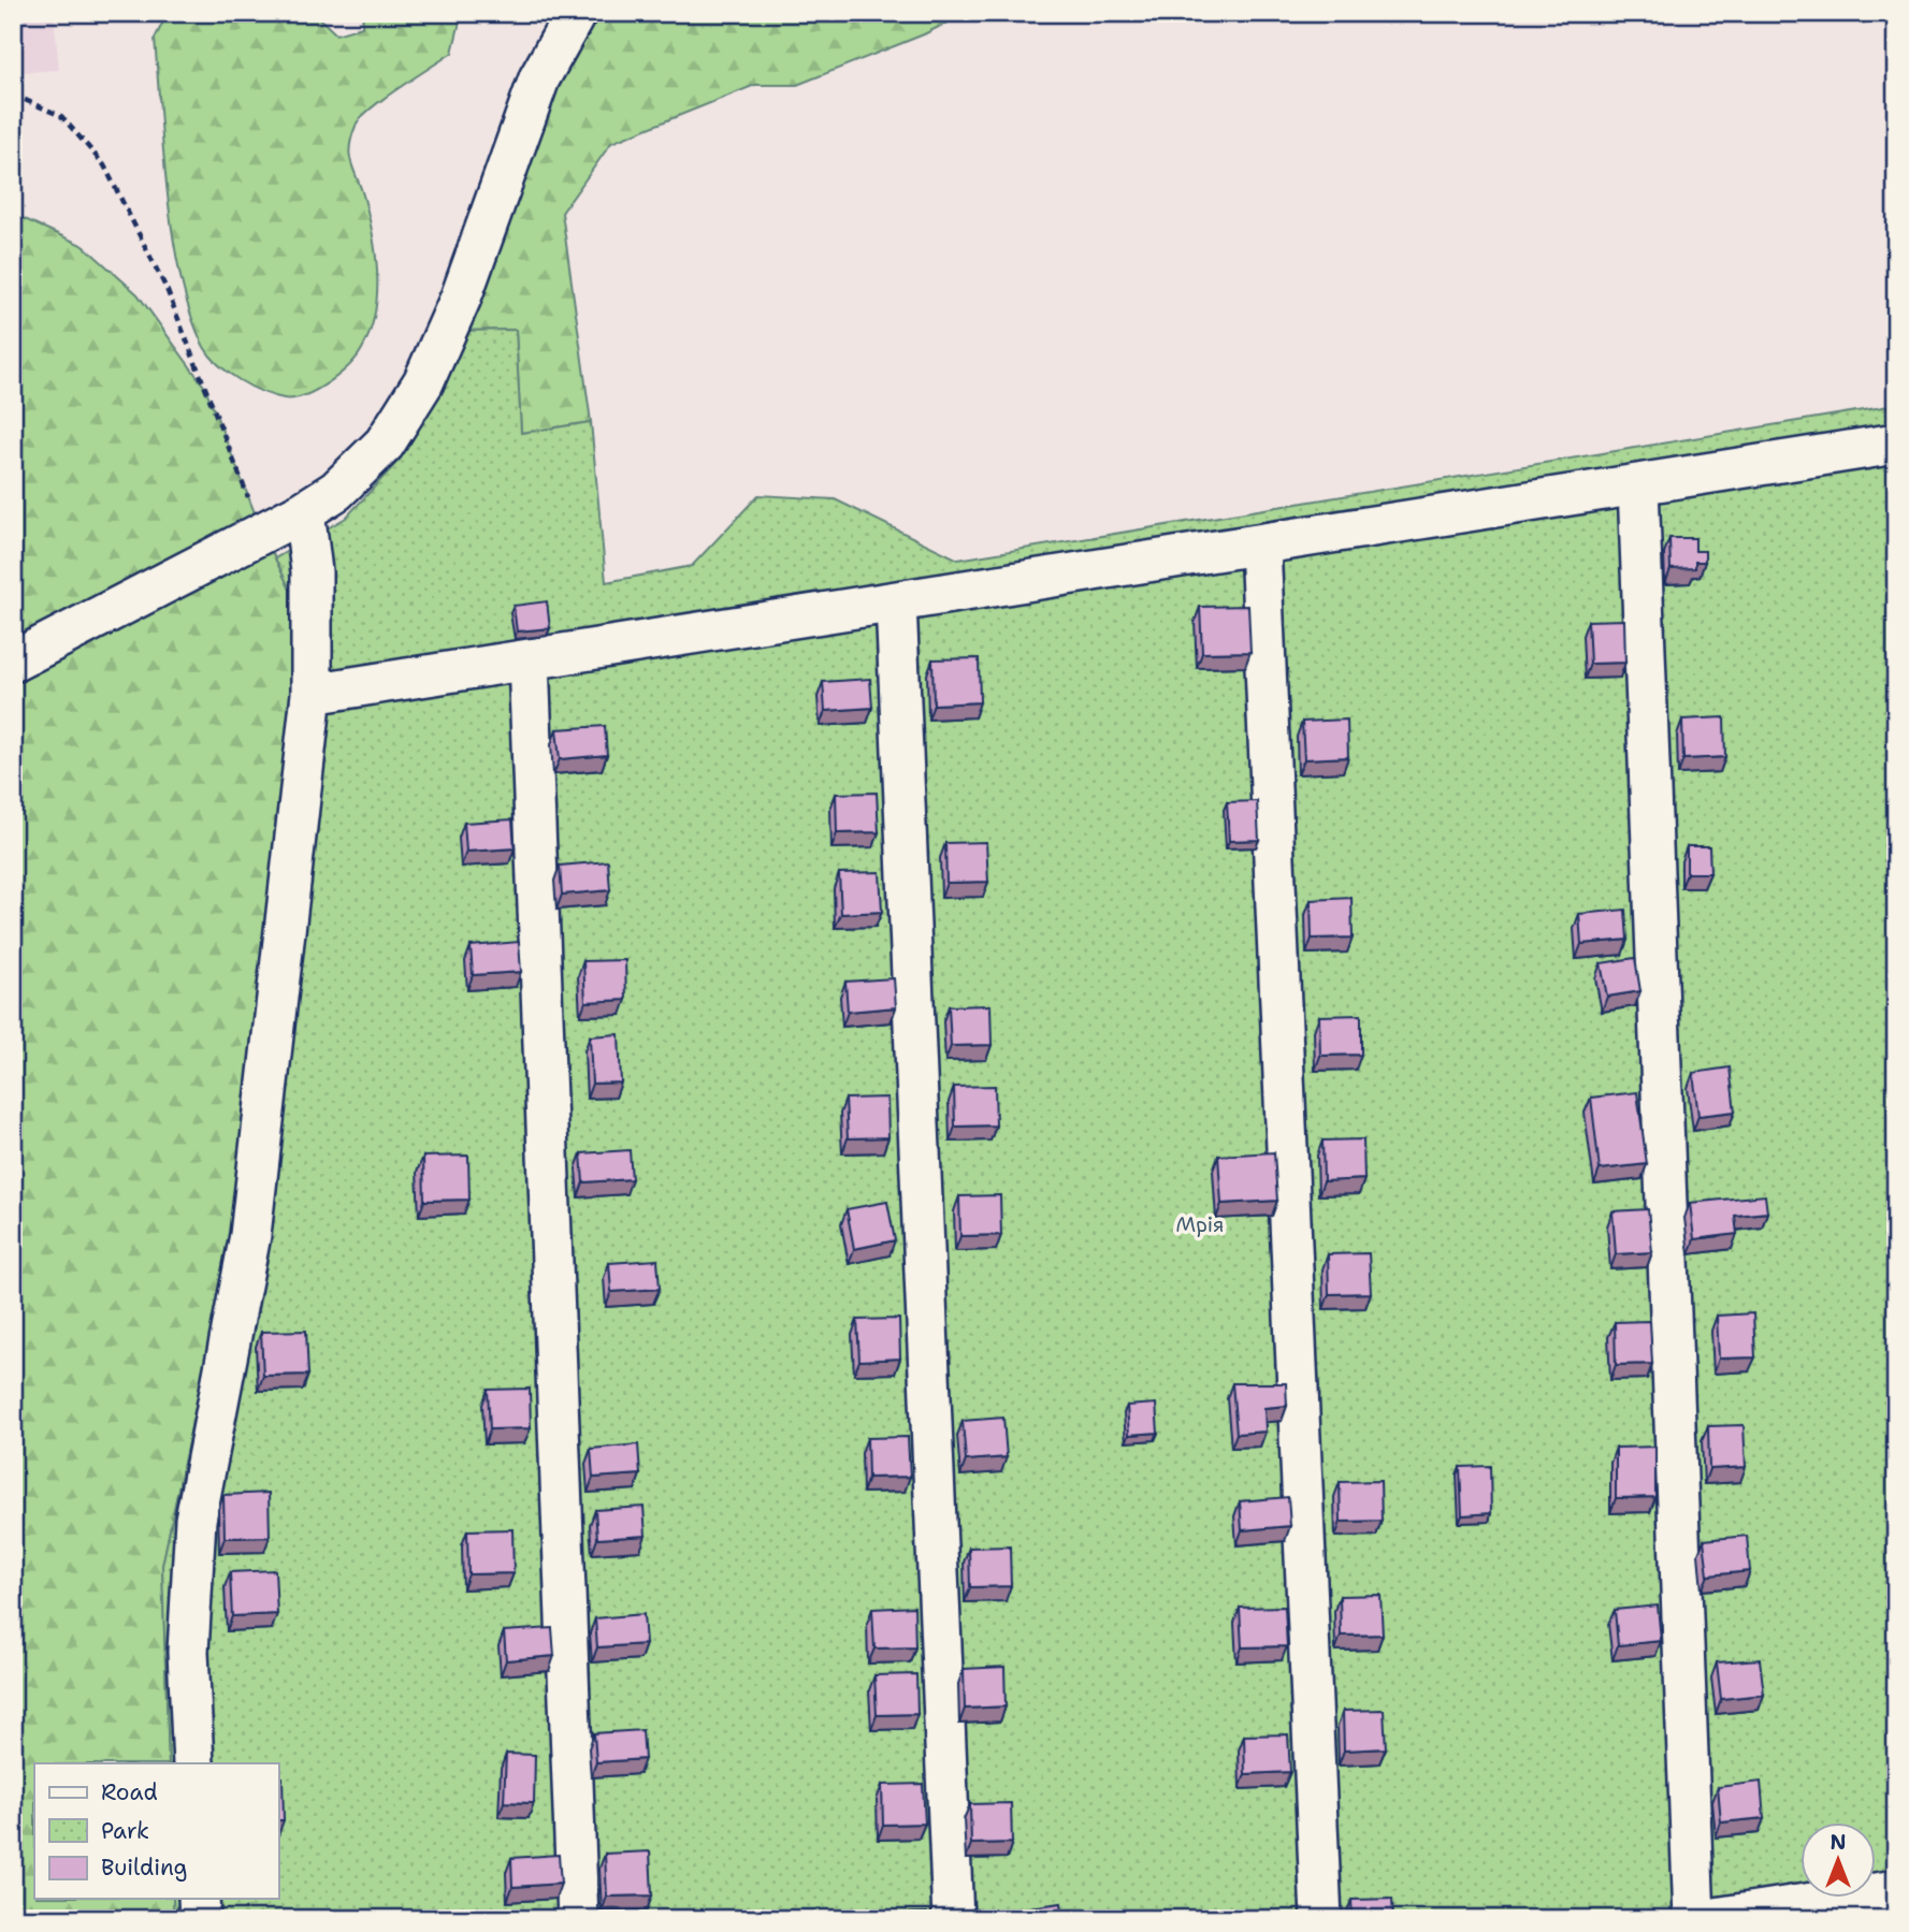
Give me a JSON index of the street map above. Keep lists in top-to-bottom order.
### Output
{
  "parks": ["Мрія"],
  "legend": ["Road", "Park", "Building"],
  "north": "top"
}
